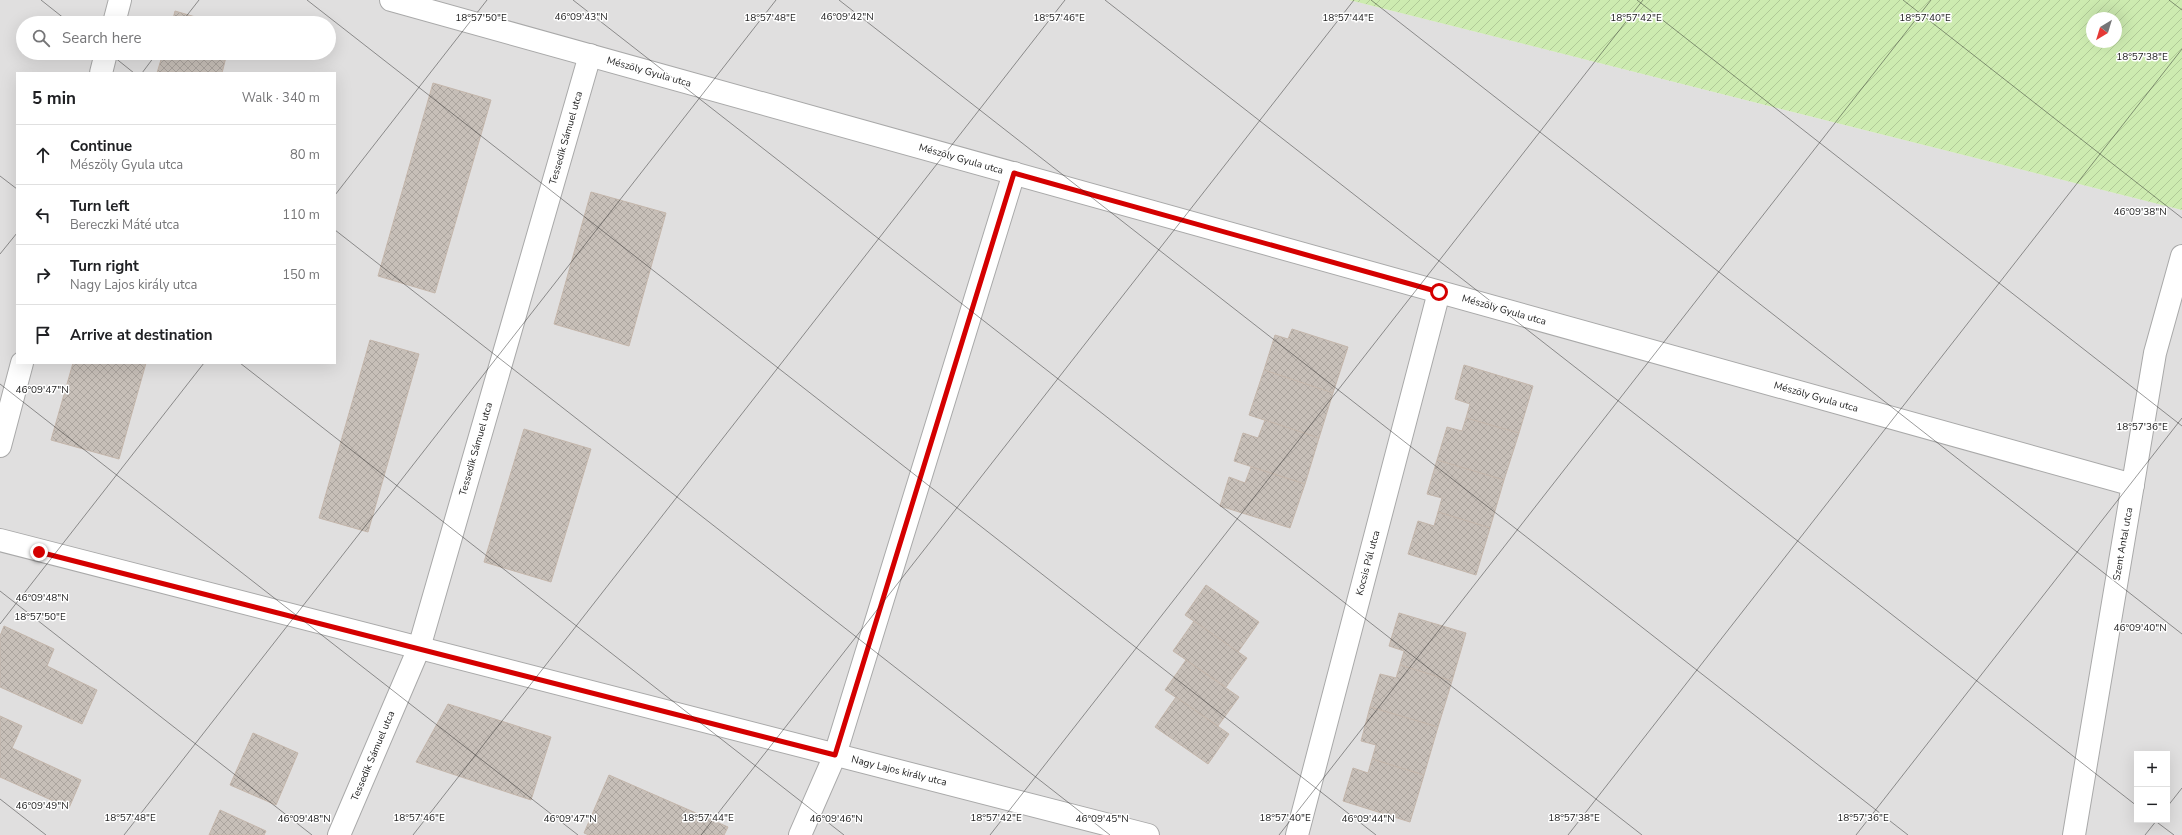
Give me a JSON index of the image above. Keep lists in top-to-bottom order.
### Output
{
  "streets": {
    "street": [
      "Mészöly Gyula utca",
      "Tessedik Sámuel utca",
      "Szent Antal utca",
      "Kocsis Pál utca",
      "Nagy Lajos király utca"
    ]
  },
  "crossings": [
    ["Mészöly Gyula utca", "Tessedik Sámuel utca"],
    ["Mészöly Gyula utca", "Szent Antal utca"],
    ["Mészöly Gyula utca", "Kocsis Pál utca"],
    ["Tessedik Sámuel utca", "Nagy Lajos király utca"]
  ],
  "north": "bottom left",
  "page": {
    "search": "Search here",
    "heading": ["5 min", "Walk · 340 m"],
    "list": [
      ["Continue", "Mészöly Gyula utca", "80 m"],
      ["Turn left", "Bereczki Máté utca", "110 m"],
      ["Turn right", "Nagy Lajos király utca", "150 m"],
      "Arrive at destination"
    ],
    "map_buttons": ["+", "−"]
  },
  "coordinates": [
    "46°09'43\"N",
    "46°09'42\"N",
    "18°57'48\"E",
    "18°57'46\"E",
    "18°57'42\"E",
    "18°57'50\"E",
    "18°57'44\"E",
    "18°57'40\"E",
    "18°57'38\"E",
    "46°09'38\"N",
    "46°09'47\"N",
    "18°57'36\"E",
    "46°09'48\"N",
    "46°09'40\"N",
    "46°09'49\"N",
    "46°09'46\"N",
    "46°09'45\"N",
    "46°09'44\"N"
  ]
}
